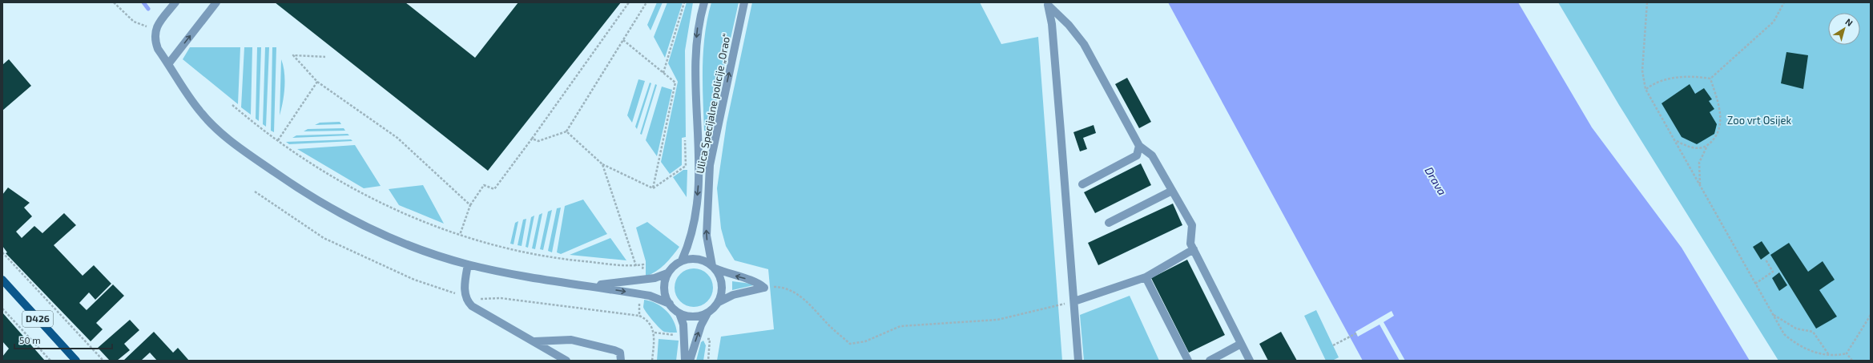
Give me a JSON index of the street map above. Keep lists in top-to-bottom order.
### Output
{
  "streets": {
    "main road": ["D426"],
    "street": ["Ulica Specijalne policije „Orao“"]
  },
  "water": ["Drava"],
  "parks": ["Zoo vrt Osijek"],
  "scale_bar": "50 m",
  "north": "top right"
}
